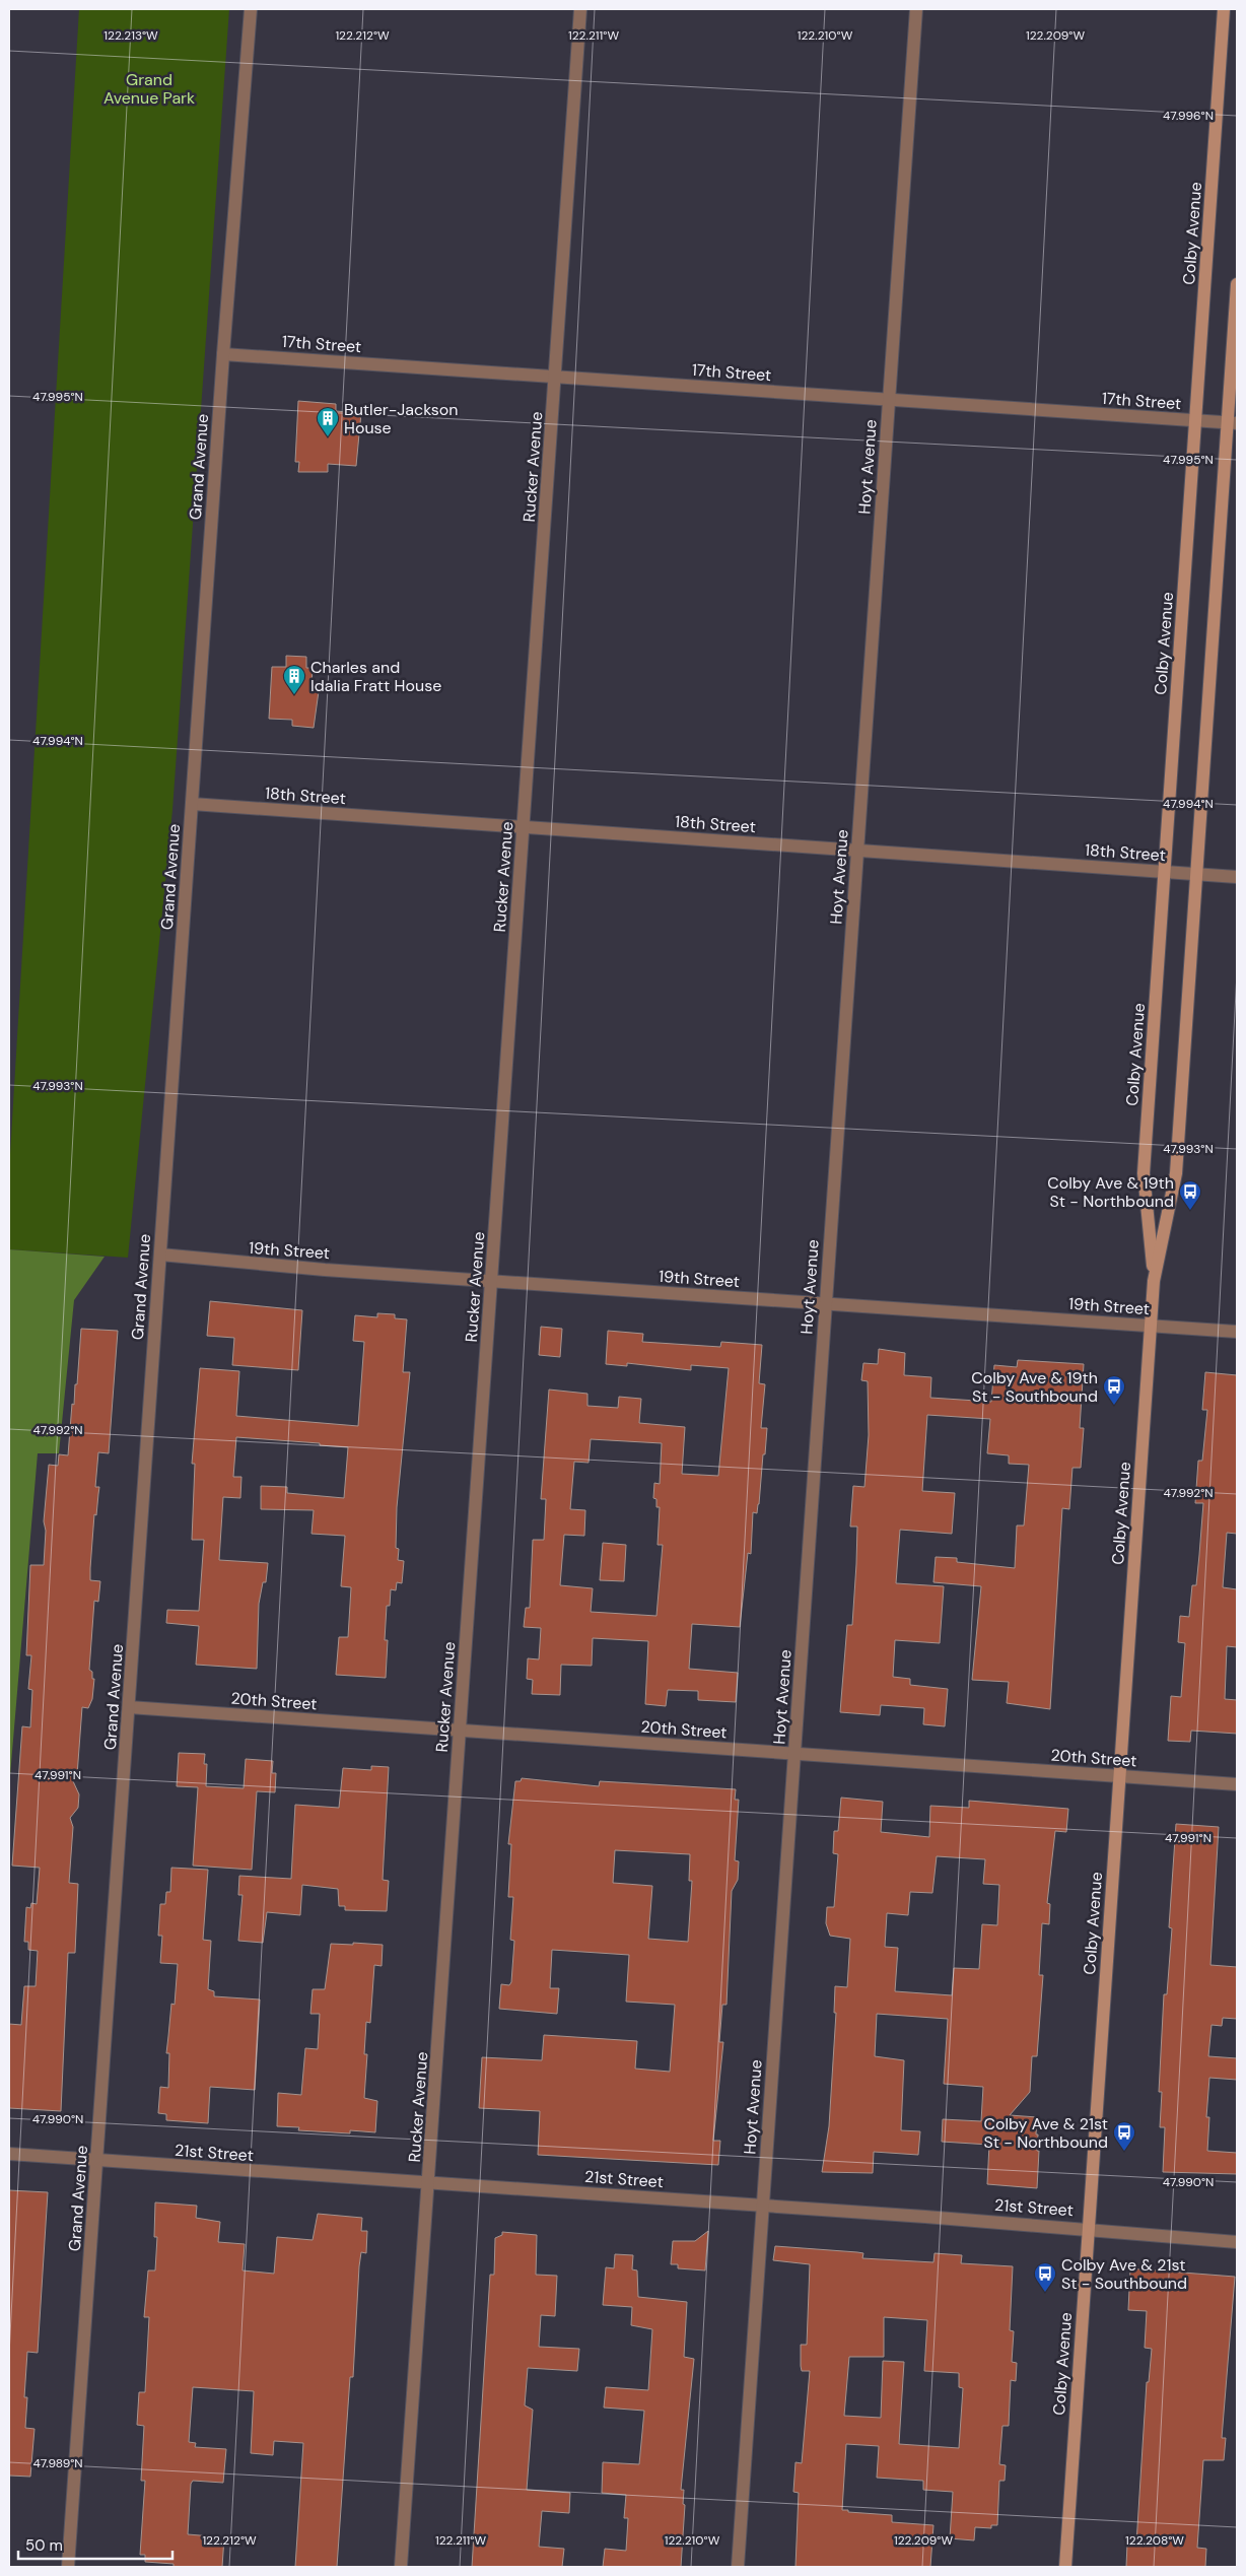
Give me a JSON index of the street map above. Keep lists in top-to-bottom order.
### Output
{
  "streets": {
    "main road": ["Colby Avenue"],
    "street": [
      "17th Street",
      "Grand Avenue",
      "Rucker Avenue",
      "Hoyt Avenue",
      "18th Street",
      "19th Street",
      "20th Street",
      "21st Street"
    ]
  },
  "crossings": [
    ["Colby Avenue", "17th Street"],
    ["Colby Avenue", "18th Street"],
    ["Colby Avenue", "19th Street"],
    ["Colby Avenue", "20th Street"],
    ["Colby Avenue", "21st Street"],
    ["17th Street", "Grand Avenue"],
    ["17th Street", "Rucker Avenue"],
    ["17th Street", "Hoyt Avenue"],
    ["Grand Avenue", "18th Street"],
    ["Grand Avenue", "19th Street"],
    ["Grand Avenue", "20th Street"],
    ["Grand Avenue", "21st Street"],
    ["Rucker Avenue", "18th Street"],
    ["Rucker Avenue", "19th Street"],
    ["Rucker Avenue", "20th Street"],
    ["Rucker Avenue", "21st Street"],
    ["Hoyt Avenue", "18th Street"],
    ["Hoyt Avenue", "19th Street"],
    ["Hoyt Avenue", "20th Street"],
    ["Hoyt Avenue", "21st Street"]
  ],
  "parks": ["Grand Avenue Park"],
  "places": {
    "building": ["Butler-Jackson House", "Charles and Idalia Fratt House"],
    "bus stop": [
      "Colby Ave & 19th St - Northbound",
      "Colby Ave & 19th St - Southbound",
      "Colby Ave & 21st St - Northbound",
      "Colby Ave & 21st St - Southbound"
    ]
  },
  "scale_bar": "50 m",
  "coordinates": [
    "122.213°W",
    "122.212°W",
    "122.211°W",
    "122.210°W",
    "122.209°W",
    "47.996°N",
    "47.995°N",
    "47.994°N",
    "47.993°N",
    "47.992°N",
    "47.991°N",
    "47.990°N",
    "47.989°N",
    "122.208°W"
  ]
}
